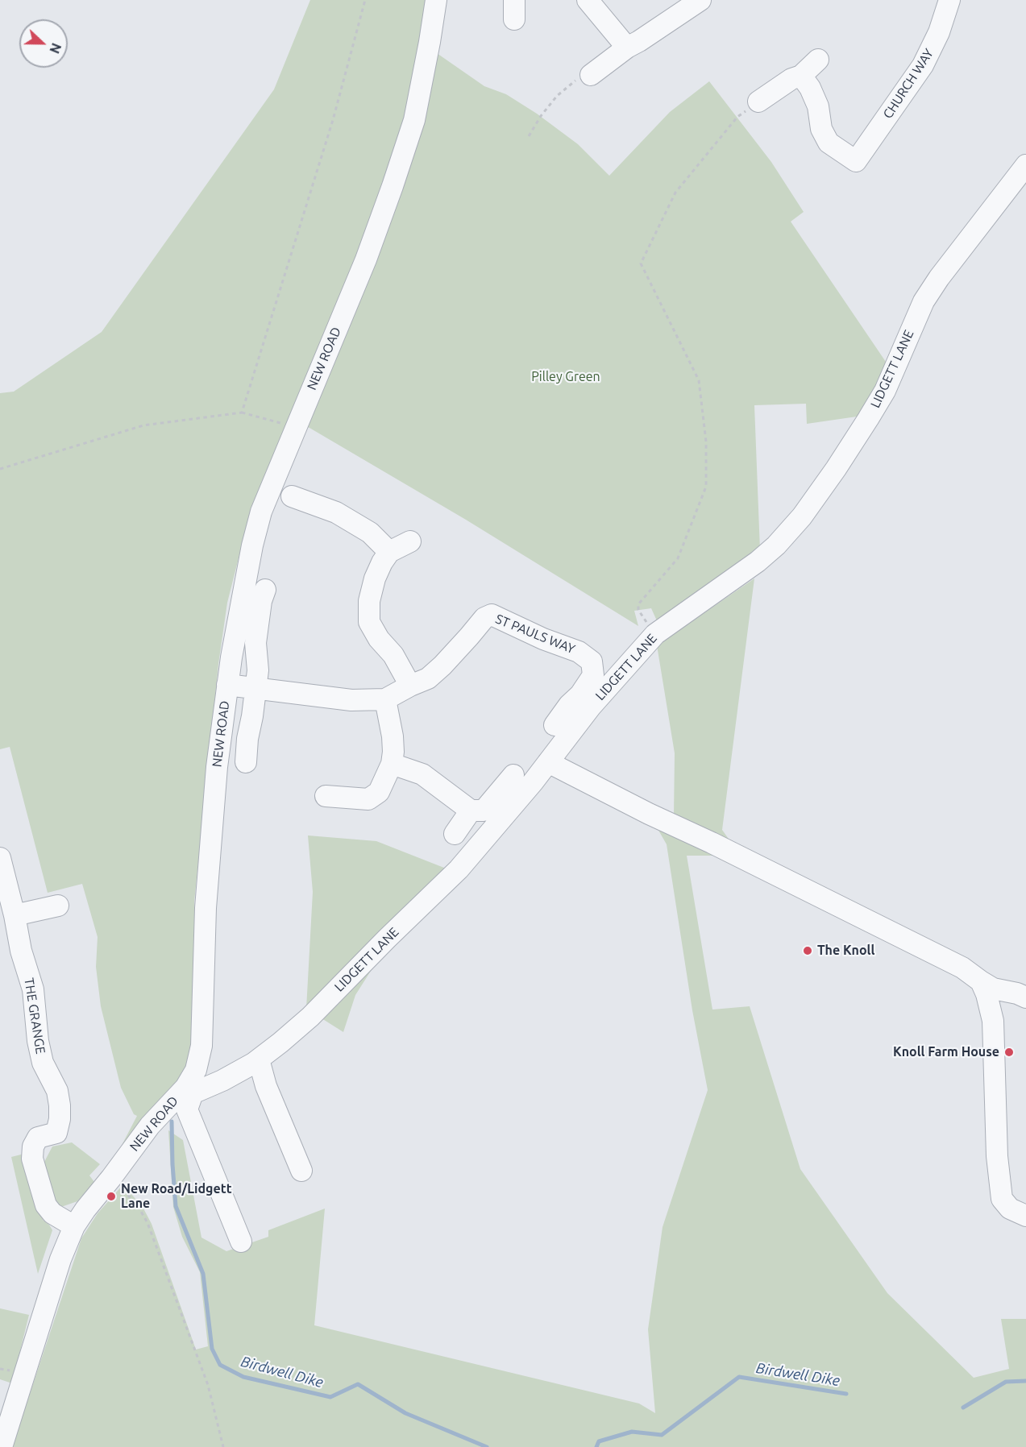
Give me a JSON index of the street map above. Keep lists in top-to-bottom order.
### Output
{
  "streets": {
    "street": [
      "CHURCH WAY",
      "NEW ROAD",
      "LIDGETT LANE",
      "ST PAULS WAY",
      "THE GRANGE"
    ]
  },
  "crossings": [
    ["NEW ROAD", "LIDGETT LANE"],
    ["NEW ROAD", "ST PAULS WAY"],
    ["NEW ROAD", "THE GRANGE"]
  ],
  "water": ["Birdwell Dike"],
  "parks": ["Pilley Green"],
  "places": ["The Knoll", "Knoll Farm House", "New Road/Lidgett Lane"],
  "north": "right"
}
